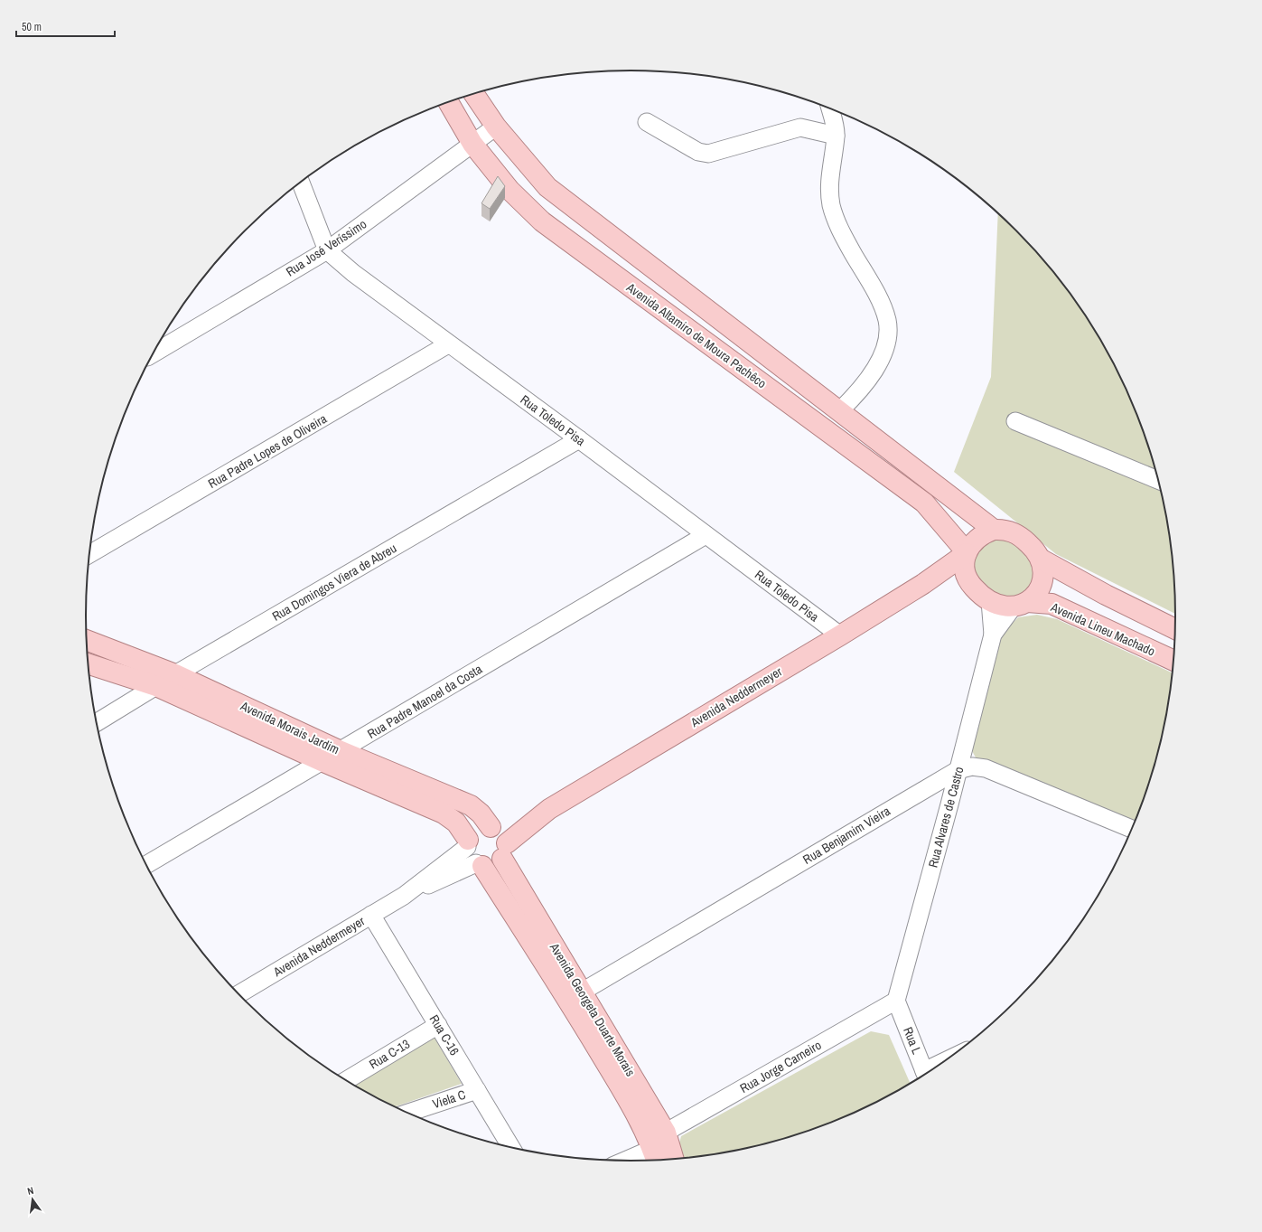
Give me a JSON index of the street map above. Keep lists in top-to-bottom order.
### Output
{
  "streets": {
    "main road": [
      "Avenida Altamiro de Moura Pachêco",
      "Avenida Lineu Machado",
      "Avenida Neddermeyer",
      "Avenida Morais Jardim",
      "Avenida Georgeta Duarte Morais"
    ],
    "street": [
      "Rua José Veríssimo",
      "Rua Toledo Pisa",
      "Rua Padre Lopes de Oliveira",
      "Rua Domingos Viera de Abreu",
      "Rua Padre Manoel da Costa",
      "Rua Alvares de Castro",
      "Rua Benjamim Vieira",
      "Rua C-16",
      "Rua L",
      "Rua C-13",
      "Rua Jorge Carneiro",
      "Viela C"
    ]
  },
  "crossings": [
    ["Rua José Veríssimo", "Avenida Altamiro de Moura Pachêco"],
    ["Rua José Veríssimo", "Rua Toledo Pisa"],
    ["Avenida Altamiro de Moura Pachêco", "Avenida Lineu Machado"],
    ["Avenida Altamiro de Moura Pachêco", "Avenida Neddermeyer"],
    ["Avenida Altamiro de Moura Pachêco", "Rua Alvares de Castro"],
    ["Rua Toledo Pisa", "Rua Padre Lopes de Oliveira"],
    ["Rua Toledo Pisa", "Rua Domingos Viera de Abreu"],
    ["Rua Toledo Pisa", "Avenida Neddermeyer"],
    ["Rua Toledo Pisa", "Rua Padre Manoel da Costa"],
    ["Rua Domingos Viera de Abreu", "Avenida Morais Jardim"],
    ["Avenida Lineu Machado", "Avenida Neddermeyer"],
    ["Avenida Lineu Machado", "Rua Alvares de Castro"],
    ["Avenida Neddermeyer", "Avenida Morais Jardim"],
    ["Avenida Neddermeyer", "Rua Alvares de Castro"],
    ["Avenida Neddermeyer", "Avenida Georgeta Duarte Morais"],
    ["Avenida Neddermeyer", "Rua C-16"],
    ["Rua Padre Manoel da Costa", "Avenida Morais Jardim"],
    ["Avenida Morais Jardim", "Avenida Georgeta Duarte Morais"],
    ["Rua Alvares de Castro", "Rua Benjamim Vieira"],
    ["Rua Alvares de Castro", "Rua L"],
    ["Rua Alvares de Castro", "Rua Jorge Carneiro"],
    ["Rua Benjamim Vieira", "Avenida Georgeta Duarte Morais"],
    ["Avenida Georgeta Duarte Morais", "Rua Jorge Carneiro"],
    ["Rua C-16", "Rua C-13"],
    ["Rua C-16", "Viela C"],
    ["Rua L", "Rua Jorge Carneiro"]
  ],
  "scale_bar": "50 m",
  "north": "top"
}
